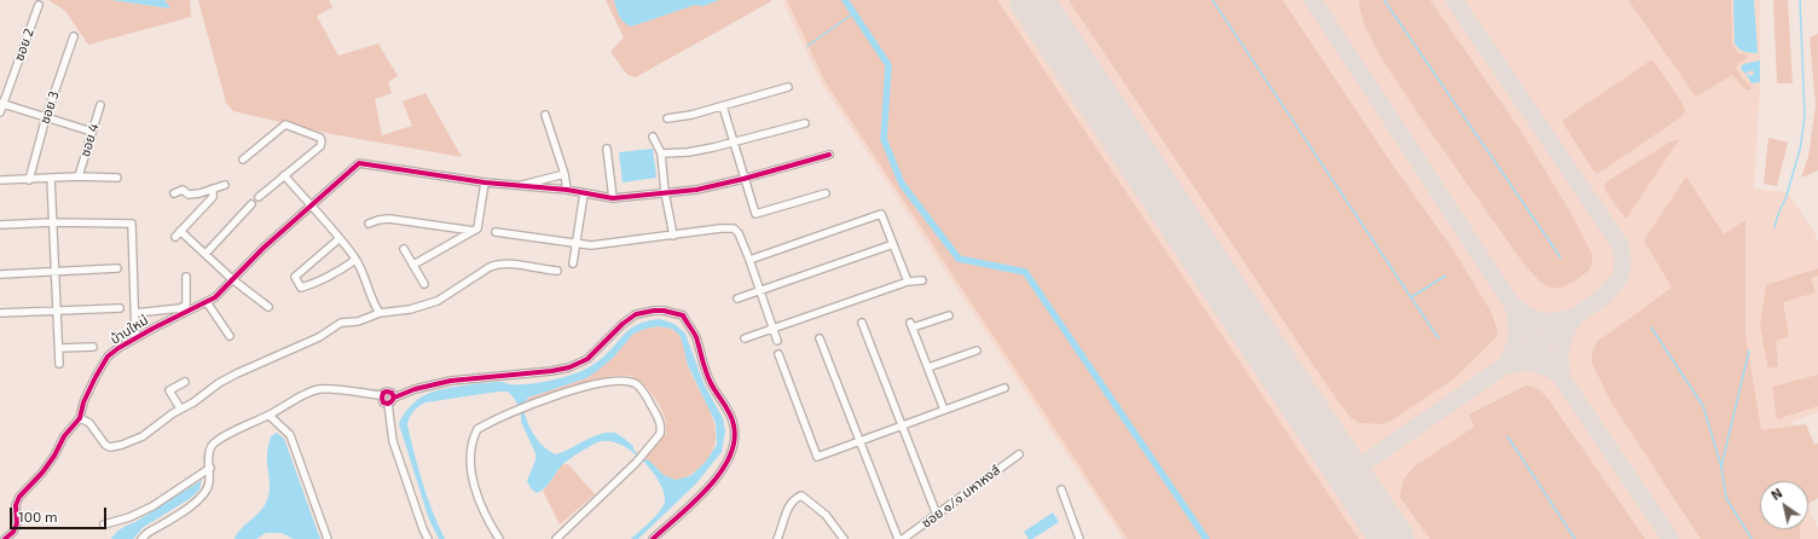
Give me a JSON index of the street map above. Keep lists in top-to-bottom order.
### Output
{
  "streets": {
    "street": [
      "ซอย 2",
      "ซอย 3",
      "ซอย 4",
      "บ้านใหม่",
      "ซอย ๑/๑ มหาหงส์"
    ]
  },
  "scale_bar": "100 m",
  "north": "top left"
}
